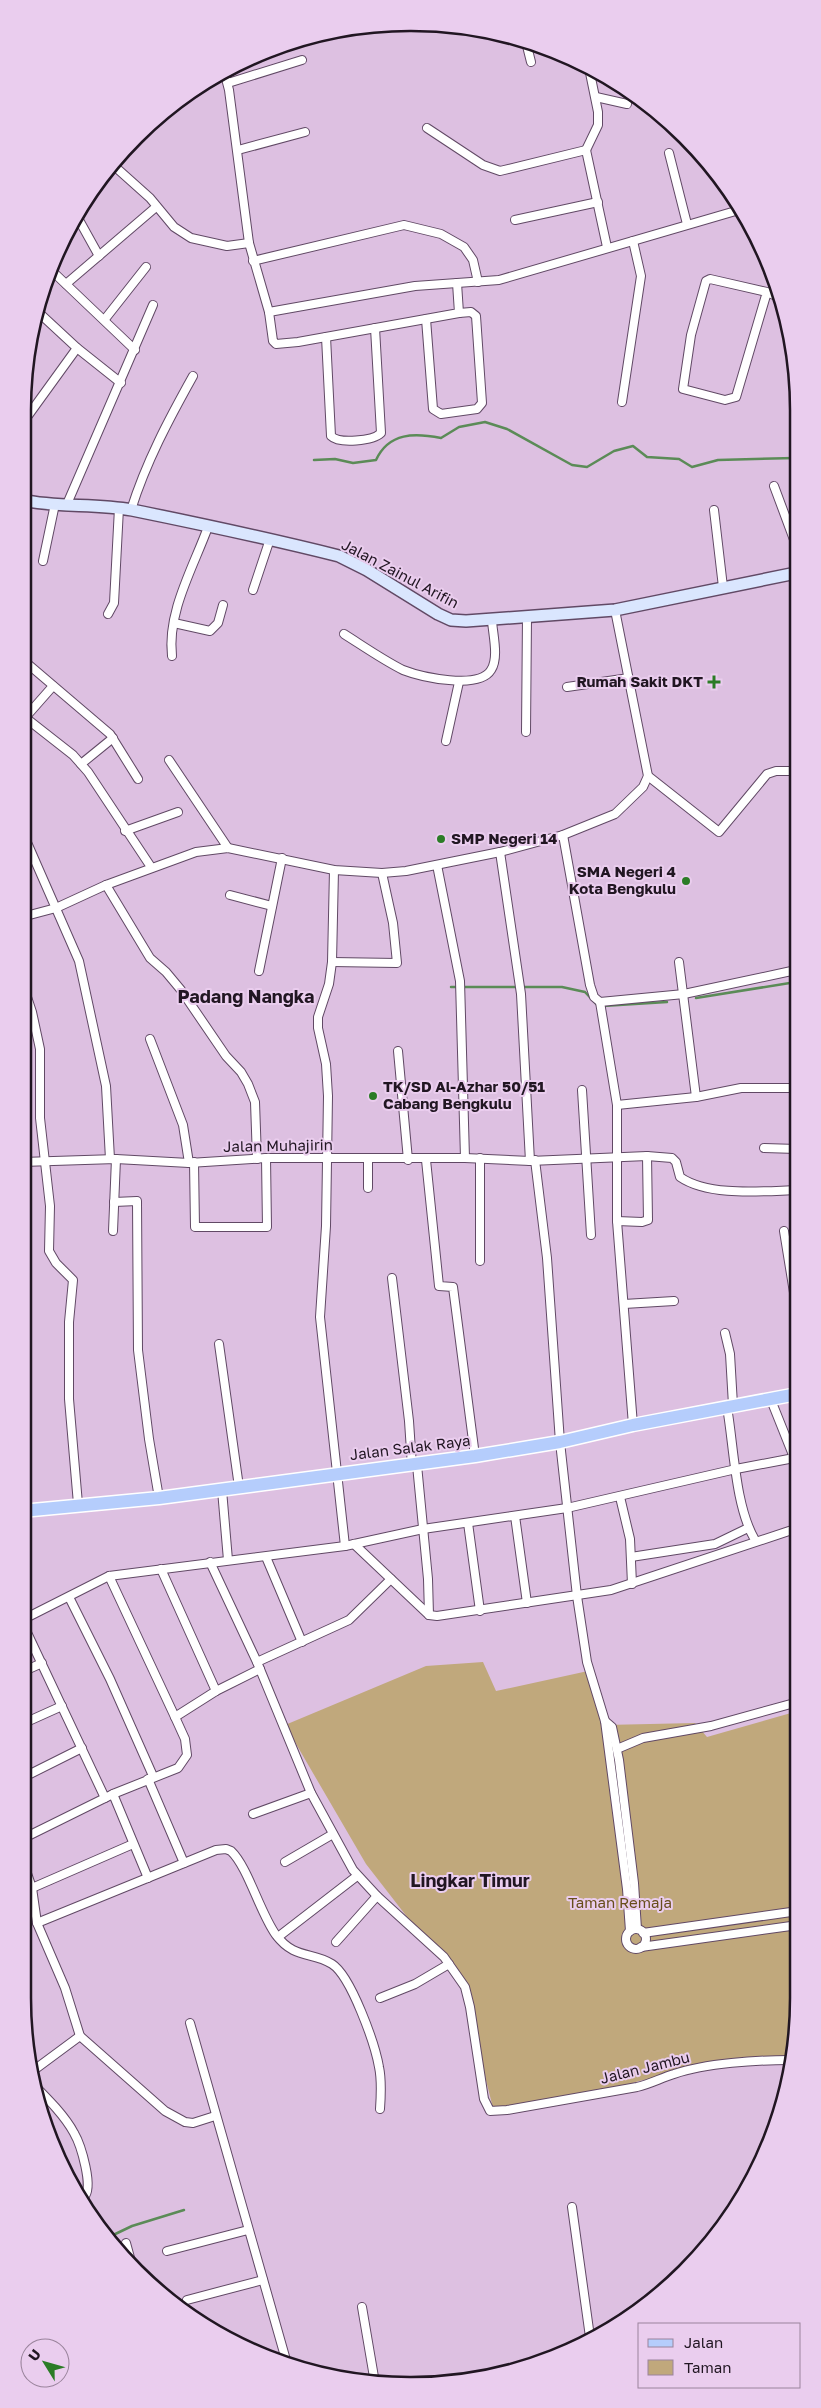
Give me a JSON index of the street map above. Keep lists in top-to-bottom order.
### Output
{
  "streets": {
    "main road": ["Jalan Salak Raya"],
    "street": ["Jalan Zainul Arifin", "Jalan Muhajirin", "Jalan Jambu"]
  },
  "districts": ["Padang Nangka", "Lingkar Timur"],
  "parks": ["Taman Remaja"],
  "places": {
    "health": ["Rumah Sakit DKT"],
    "other": ["SMP Negeri 14", "SMA Negeri 4 Kota Bengkulu", "TK/SD Al-Azhar 50/51 Cabang Bengkulu"]
  },
  "legend": ["Jalan", "Taman"],
  "north": "top left"
}
